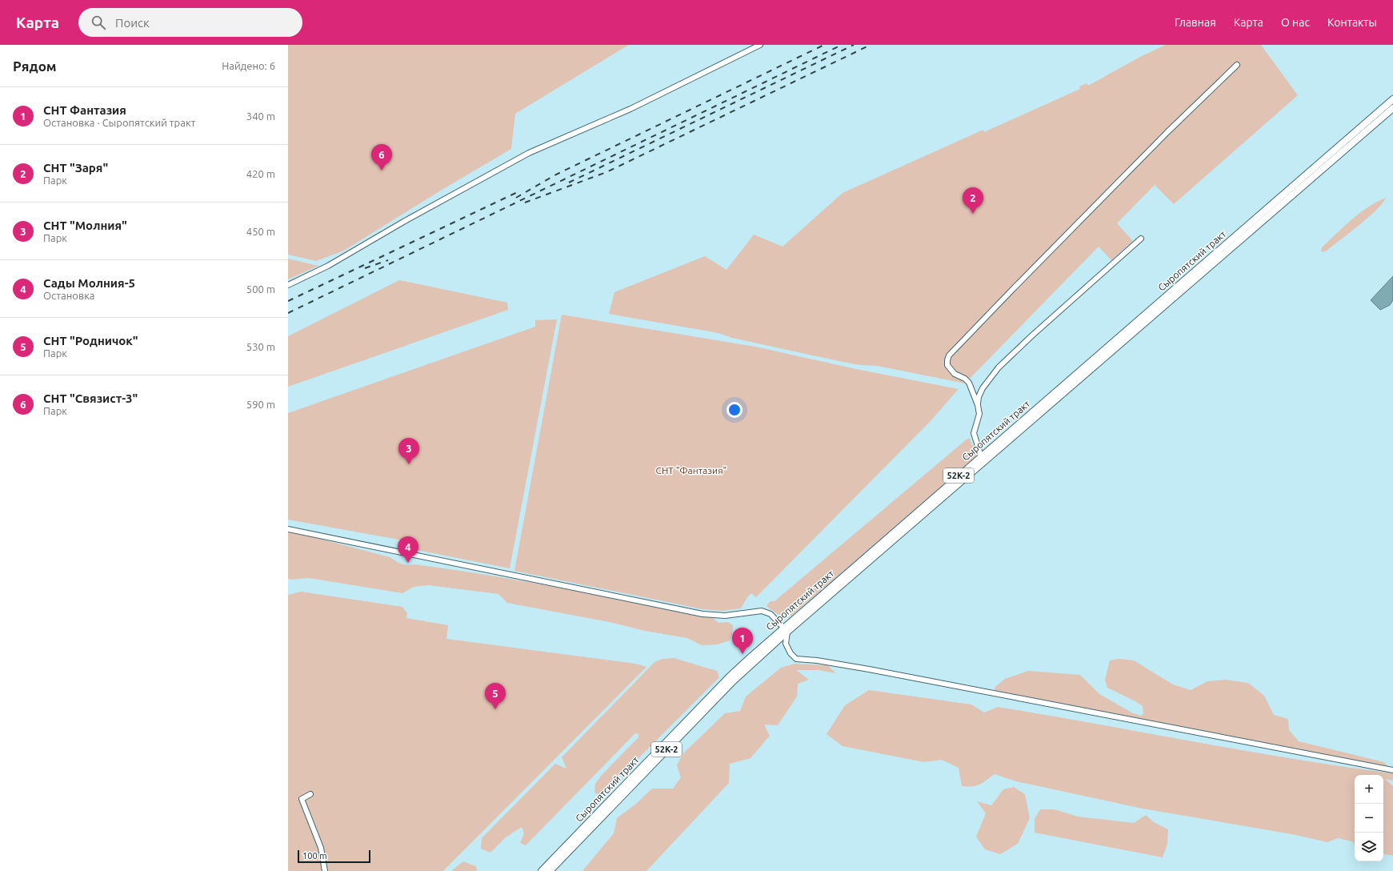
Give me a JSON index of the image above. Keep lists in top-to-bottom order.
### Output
{
  "streets": {
    "main road": ["Сыропятский тракт", "52К-2"]
  },
  "parks": ["СНТ \"Фантазия\""],
  "scale_bar": "100 m",
  "page": {
    "header": "Карта",
    "search": "Поиск",
    "nav": [
      "Главная",
      "Карта",
      "О нас",
      "Контакты"
    ],
    "heading": ["Рядом", "Найдено: 6"],
    "list": [
      {
        "mark": "1",
        "name": "СНТ Фантазия",
        "note": "Остановка · Сыропятский тракт",
        "value": "340 m"
      },
      {
        "mark": "2",
        "name": "СНТ \"Заря\"",
        "note": "Парк",
        "value": "420 m"
      },
      {
        "mark": "3",
        "name": "СНТ \"Молния\"",
        "note": "Парк",
        "value": "450 m"
      },
      {
        "mark": "4",
        "name": "Сады Молния-5",
        "note": "Остановка",
        "value": "500 m"
      },
      {
        "mark": "5",
        "name": "СНТ \"Родничок\"",
        "note": "Парк",
        "value": "530 m"
      },
      {
        "mark": "6",
        "name": "СНТ \"Связист-3\"",
        "note": "Парк",
        "value": "590 m"
      }
    ],
    "pins": [
      "6",
      "2",
      "3",
      "4",
      "1",
      "5"
    ],
    "map_buttons": ["+", "−"],
    "scale": "100 m"
  }
}
